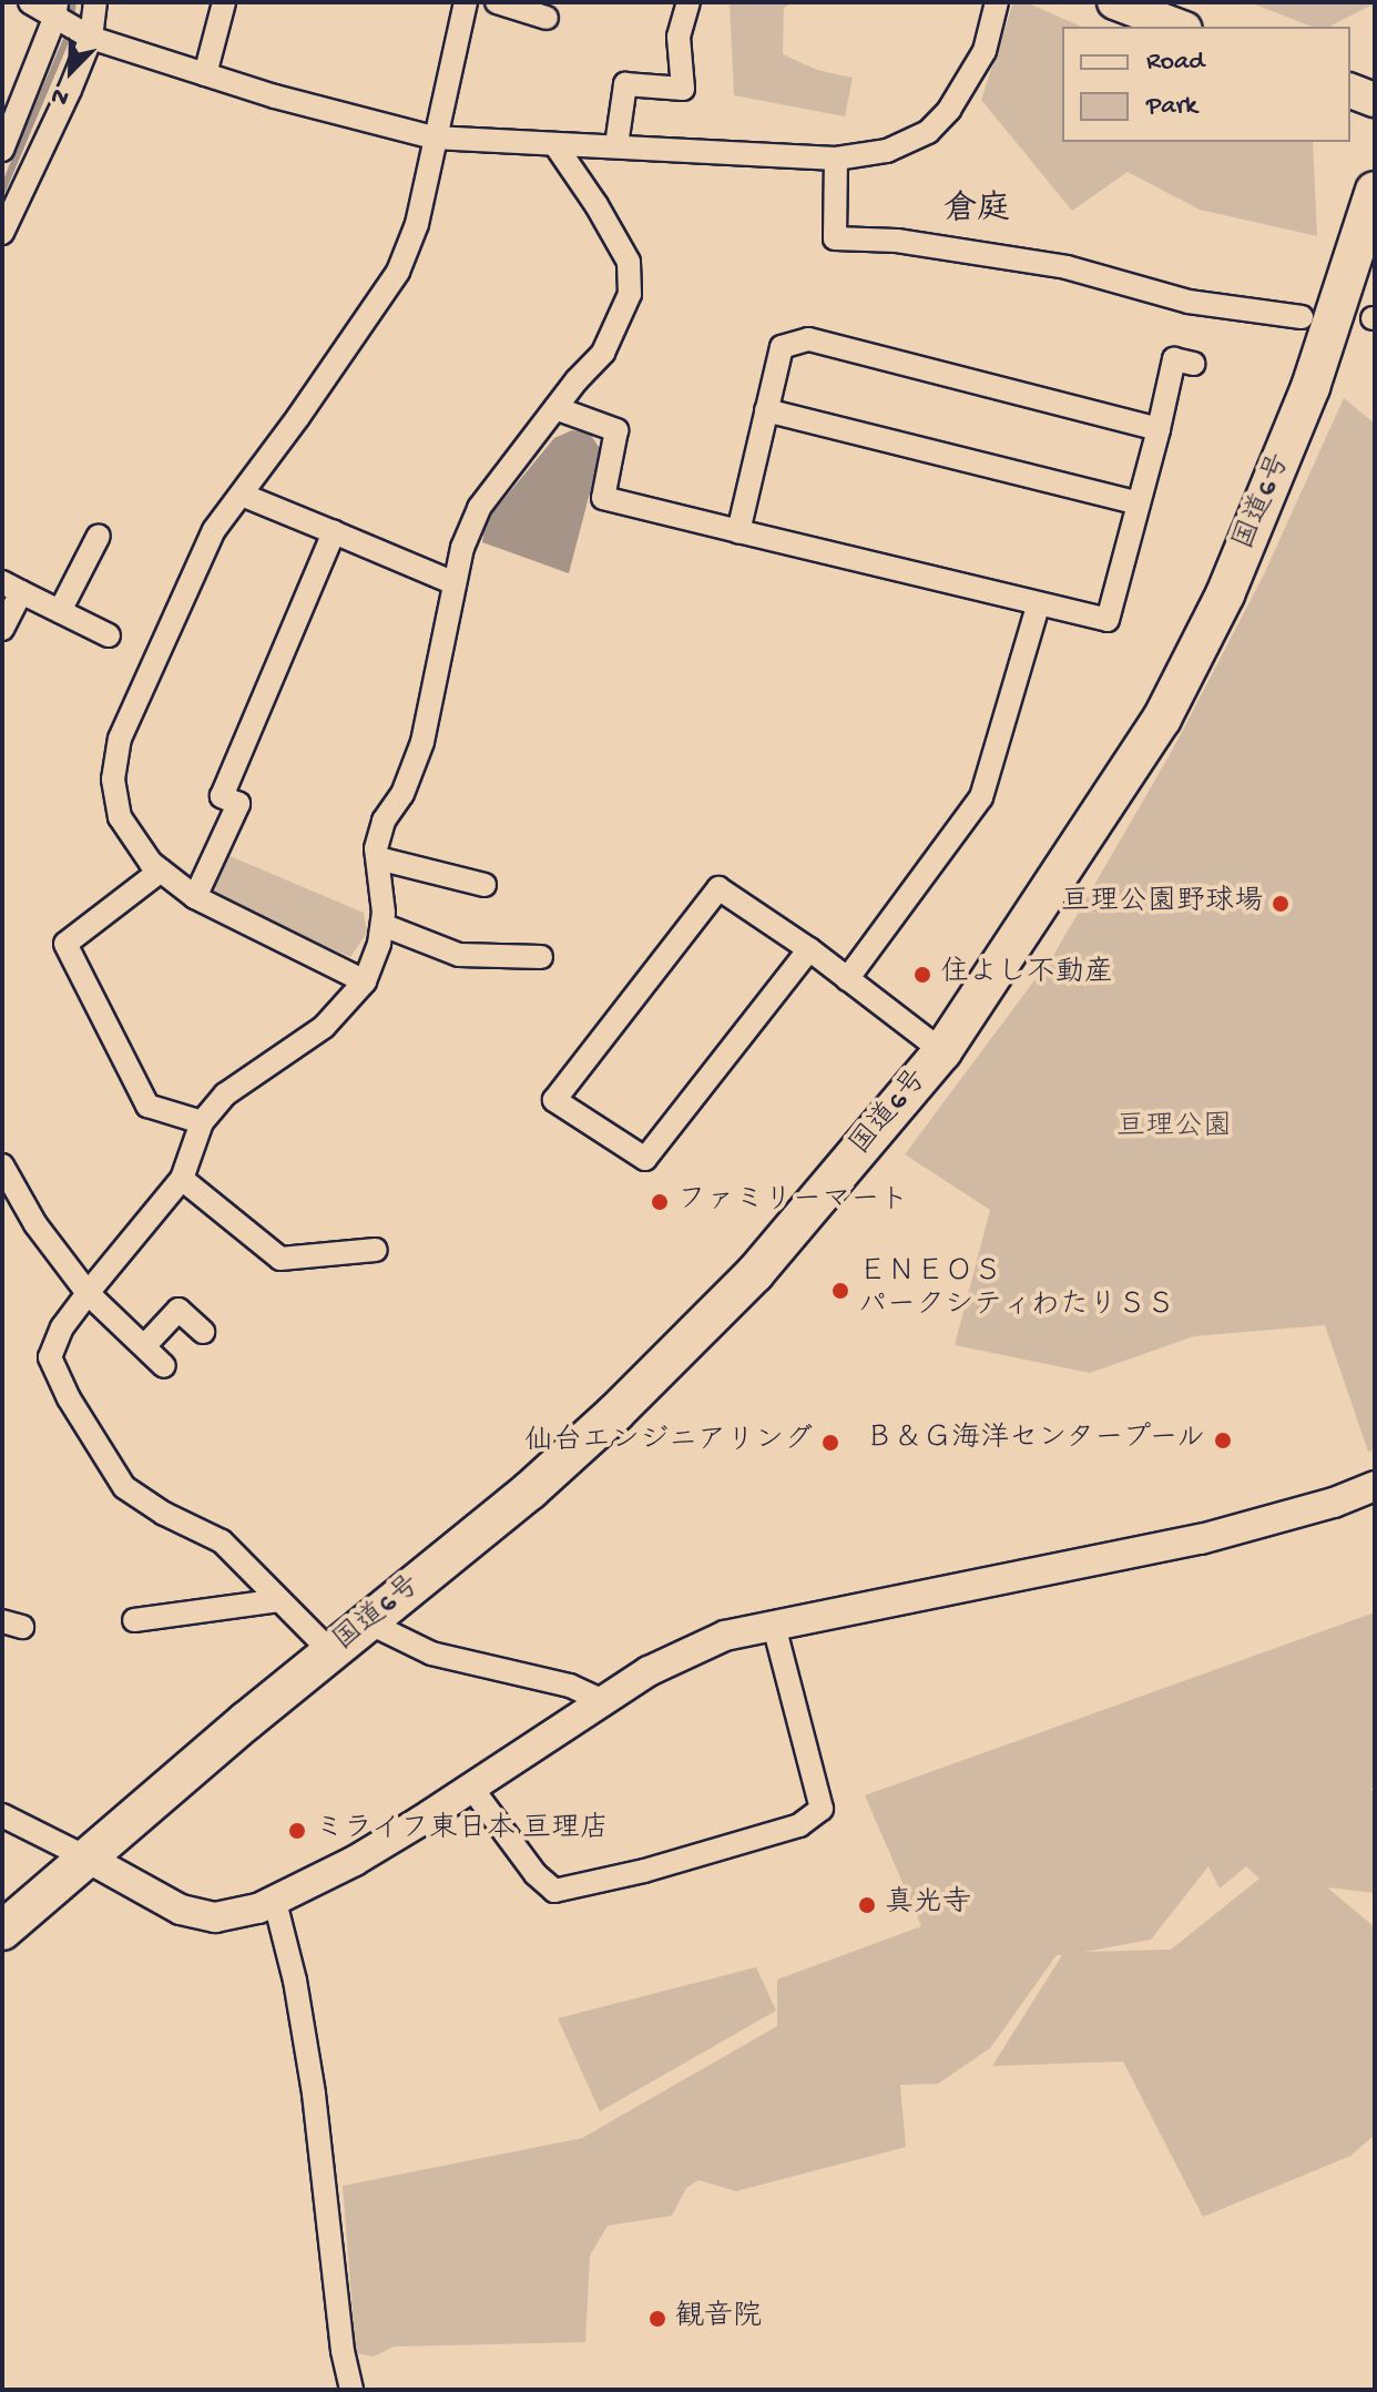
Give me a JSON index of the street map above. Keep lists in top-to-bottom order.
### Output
{
  "streets": {
    "highway": ["国道6号"]
  },
  "districts": ["倉庭"],
  "parks": ["亘理公園"],
  "places": [
    "亘理公園野球場",
    "住よし不動産",
    "ファミリーマート",
    "ＥＮＥＯＳ パークシティわたりＳＳ",
    "Ｂ＆Ｇ海洋センタープール",
    "仙台エンジニアリング",
    "ミライフ東日本 亘理店",
    "真光寺",
    "観音院"
  ],
  "legend": ["Road", "Park"],
  "north": "bottom left"
}
